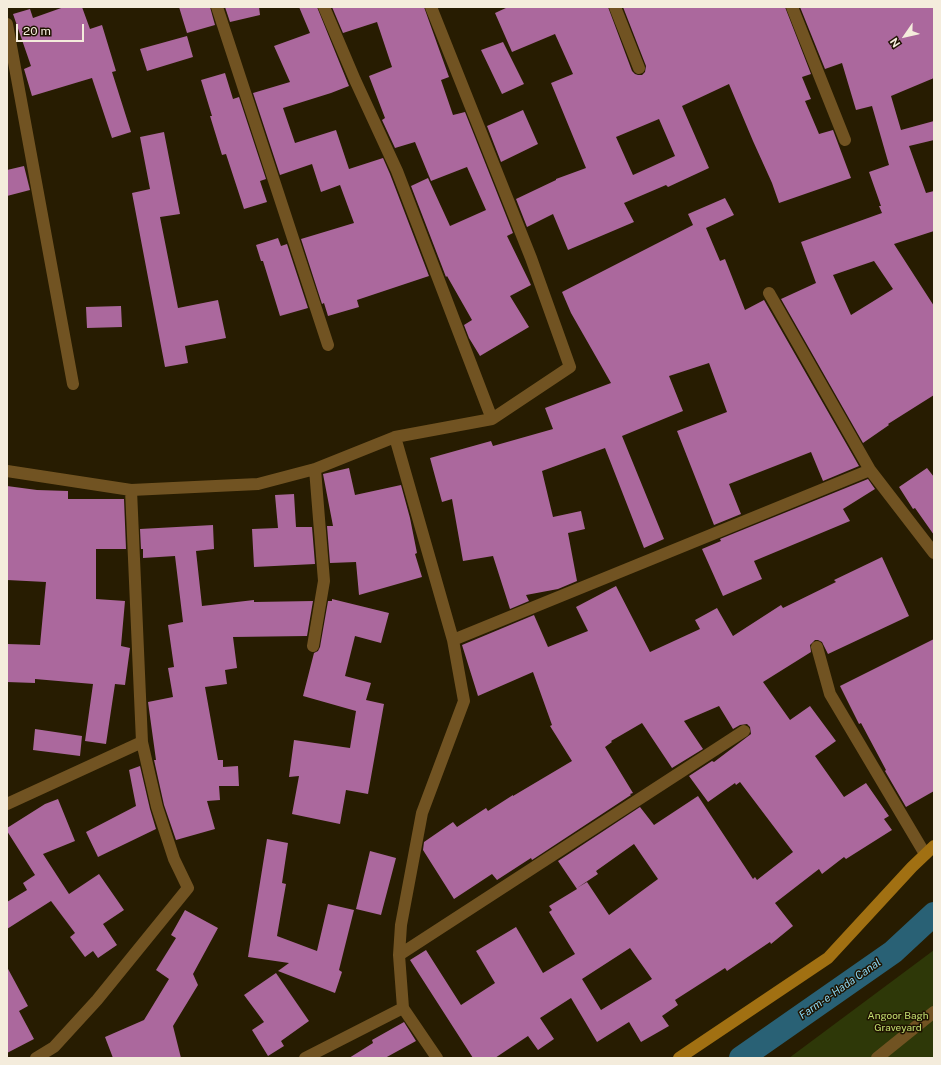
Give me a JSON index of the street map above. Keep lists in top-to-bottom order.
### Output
{
  "water": ["Farm-e-Hada Canal"],
  "parks": ["Angoor Bagh Graveyard"],
  "scale_bar": "20 m",
  "north": "bottom left"
}
